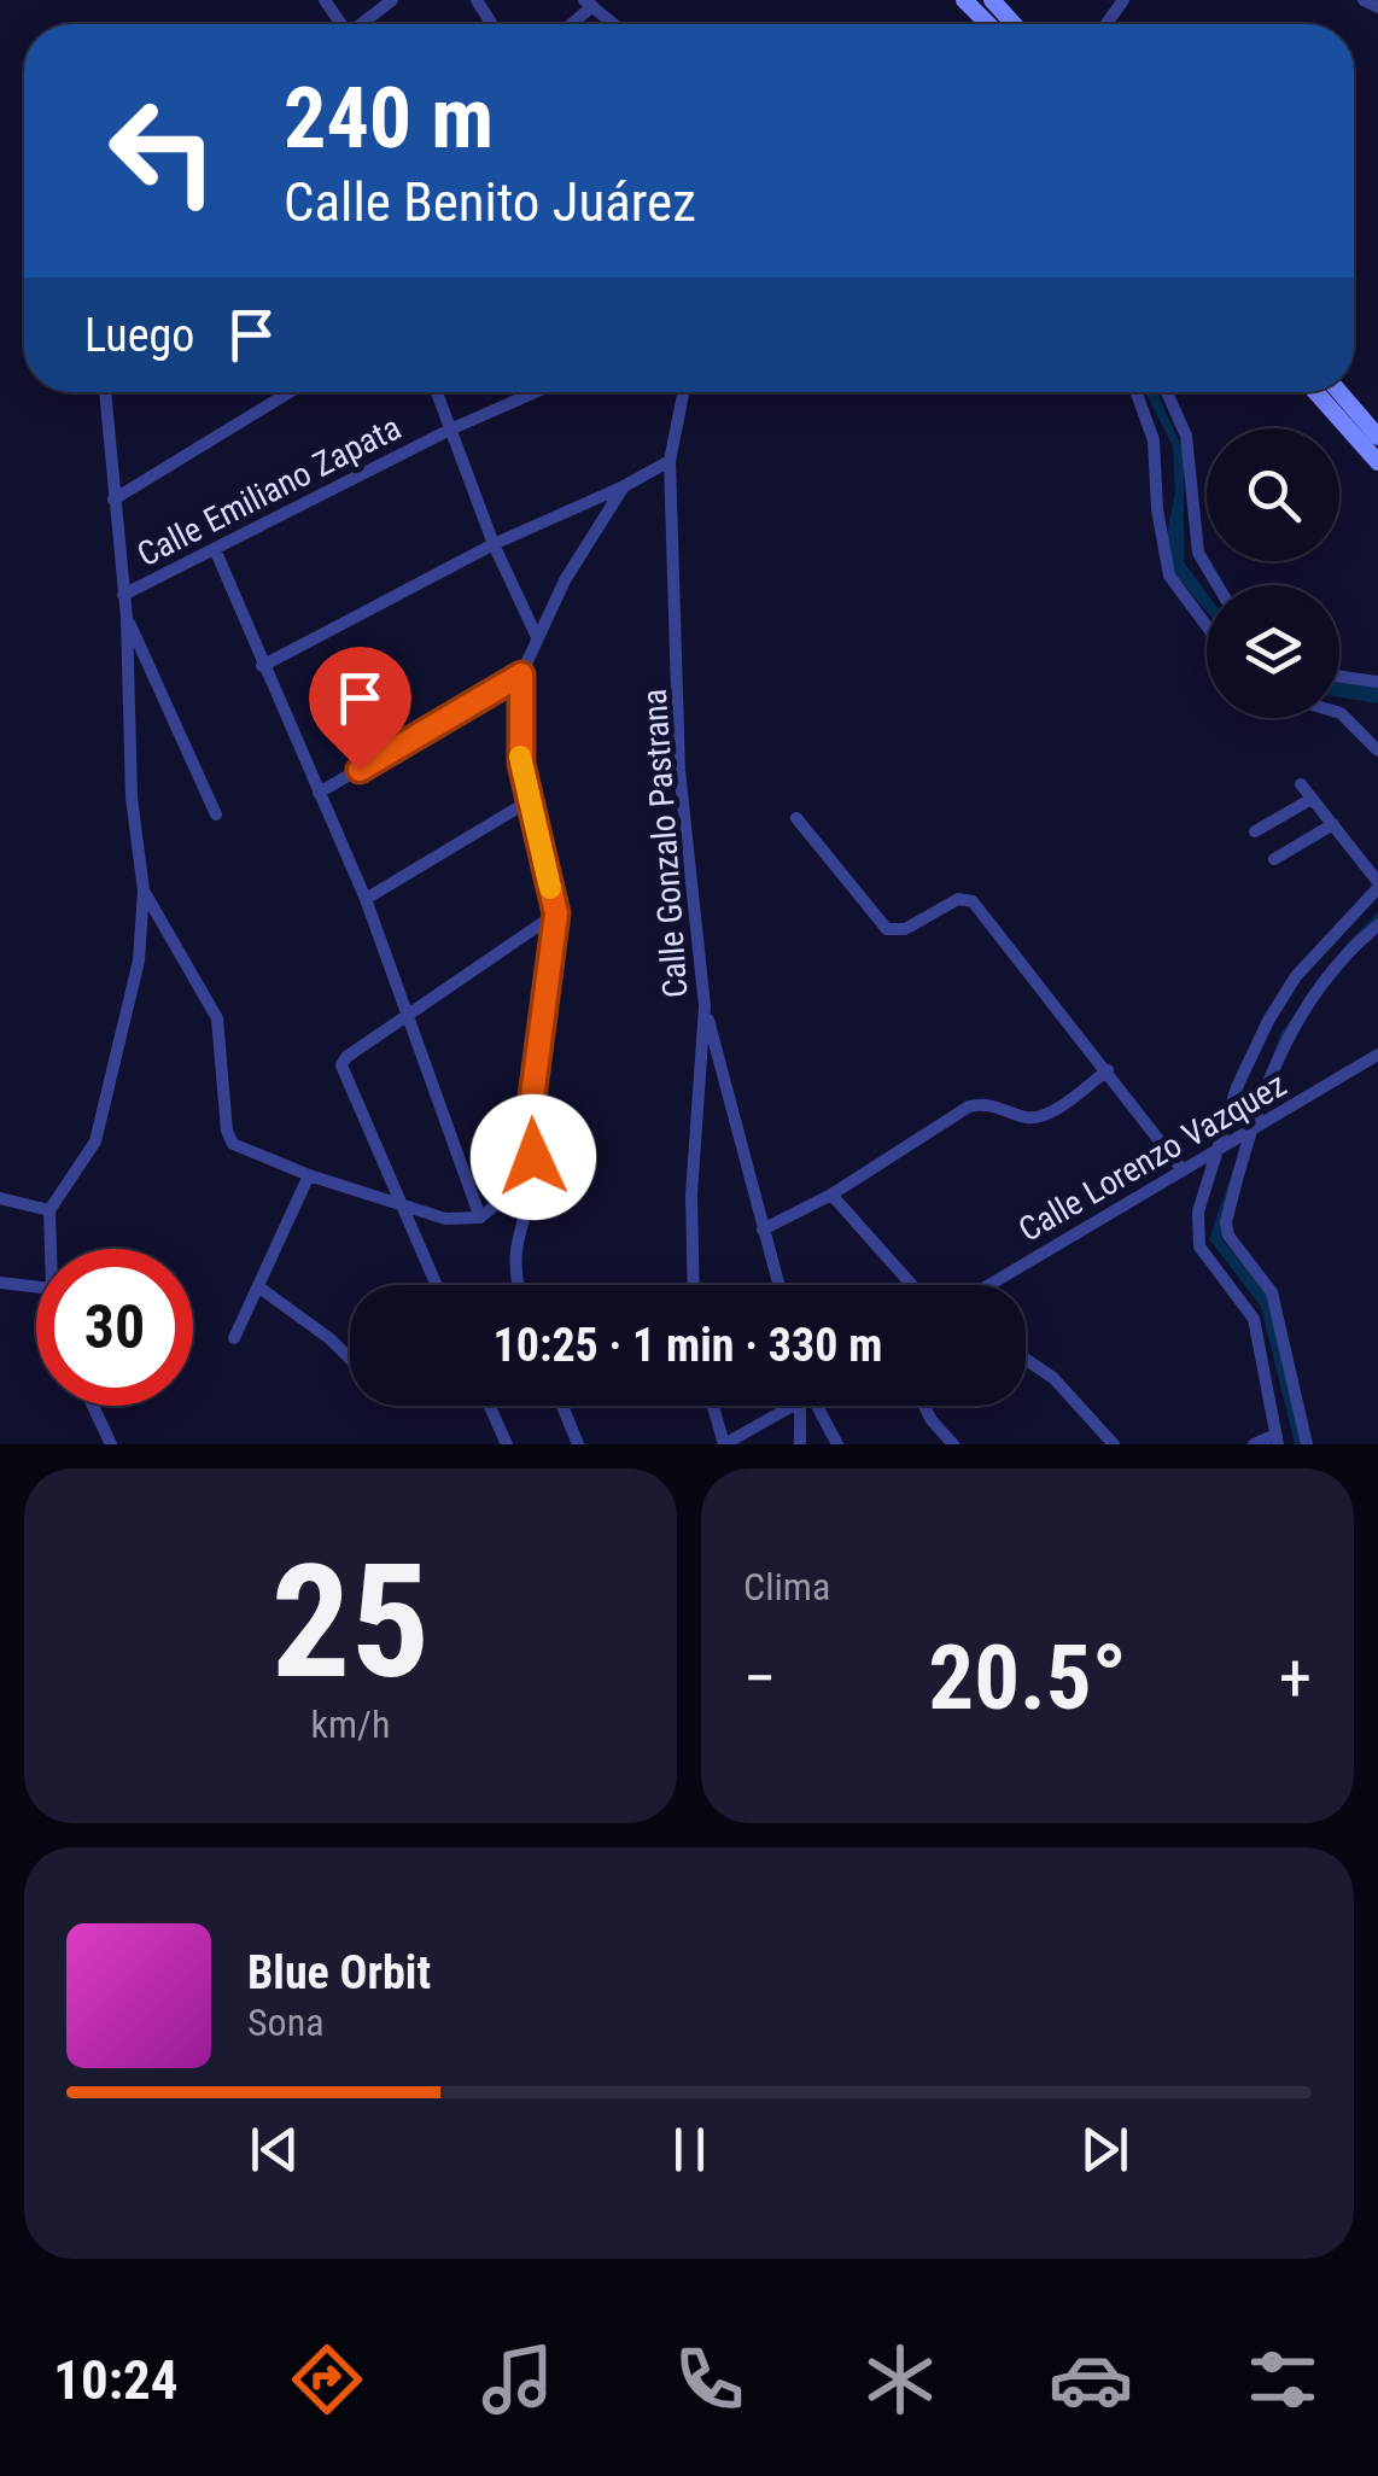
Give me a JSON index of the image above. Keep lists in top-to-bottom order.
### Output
{
  "streets": {
    "street": ["Calle Emiliano Zapata", "Calle Gonzalo Pastrana", "Calle Lorenzo Vazquez"]
  },
  "page": {
    "turn": ["240 m", "Calle Benito Juárez"],
    "then": "Luego",
    "limit": "30",
    "trip": "10:25 · 1 min · 330 m",
    "tile": [
      ["25", "km/h"],
      "Clima"
    ],
    "heat": ["−", "20.5°", "+"],
    "song": ["Blue Orbit", "Sona"],
    "tabs": "10:24"
  }
}
